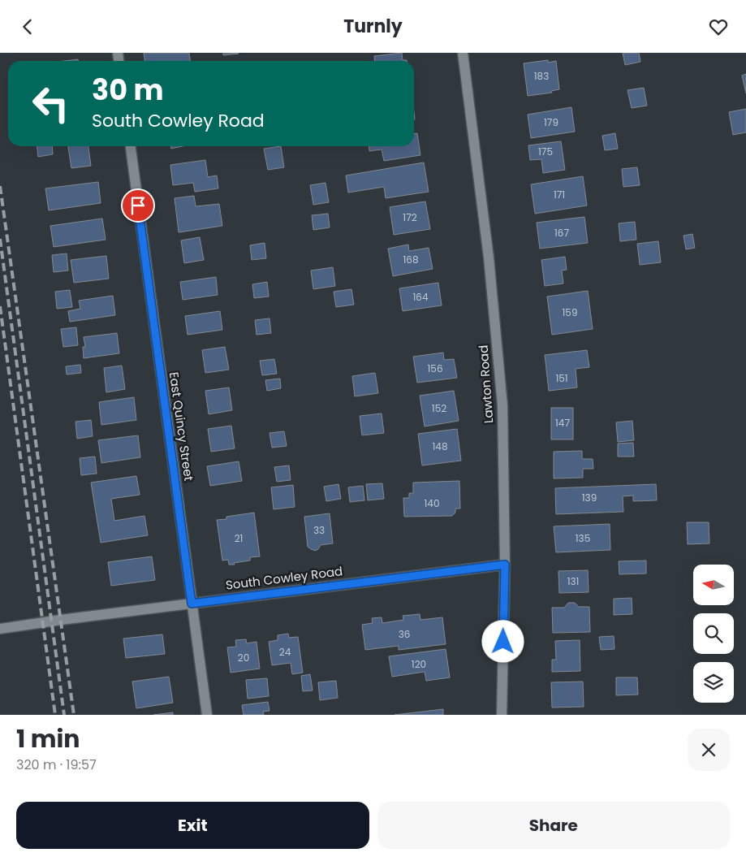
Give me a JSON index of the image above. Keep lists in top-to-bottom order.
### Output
{
  "streets": {
    "street": ["Lawton Road", "East Quincy Street", "South Cowley Road"]
  },
  "crossings": [
    ["Lawton Road", "South Cowley Road"],
    ["East Quincy Street", "South Cowley Road"]
  ],
  "house_numbers": [
    "183",
    "179",
    "175",
    "171",
    "172",
    "167",
    "168",
    "164",
    "159",
    "156",
    "151",
    "152",
    "147",
    "148",
    "139",
    "140",
    "33",
    "21",
    "135",
    "131",
    "36",
    "24",
    "20",
    "120"
  ],
  "north": "left",
  "page": {
    "header": "Turnly",
    "turn": ["30 m", "South Cowley Road"],
    "heading": ["1 min", "320 m · 19:57"],
    "buttons": ["Exit", "Share"]
  }
}
